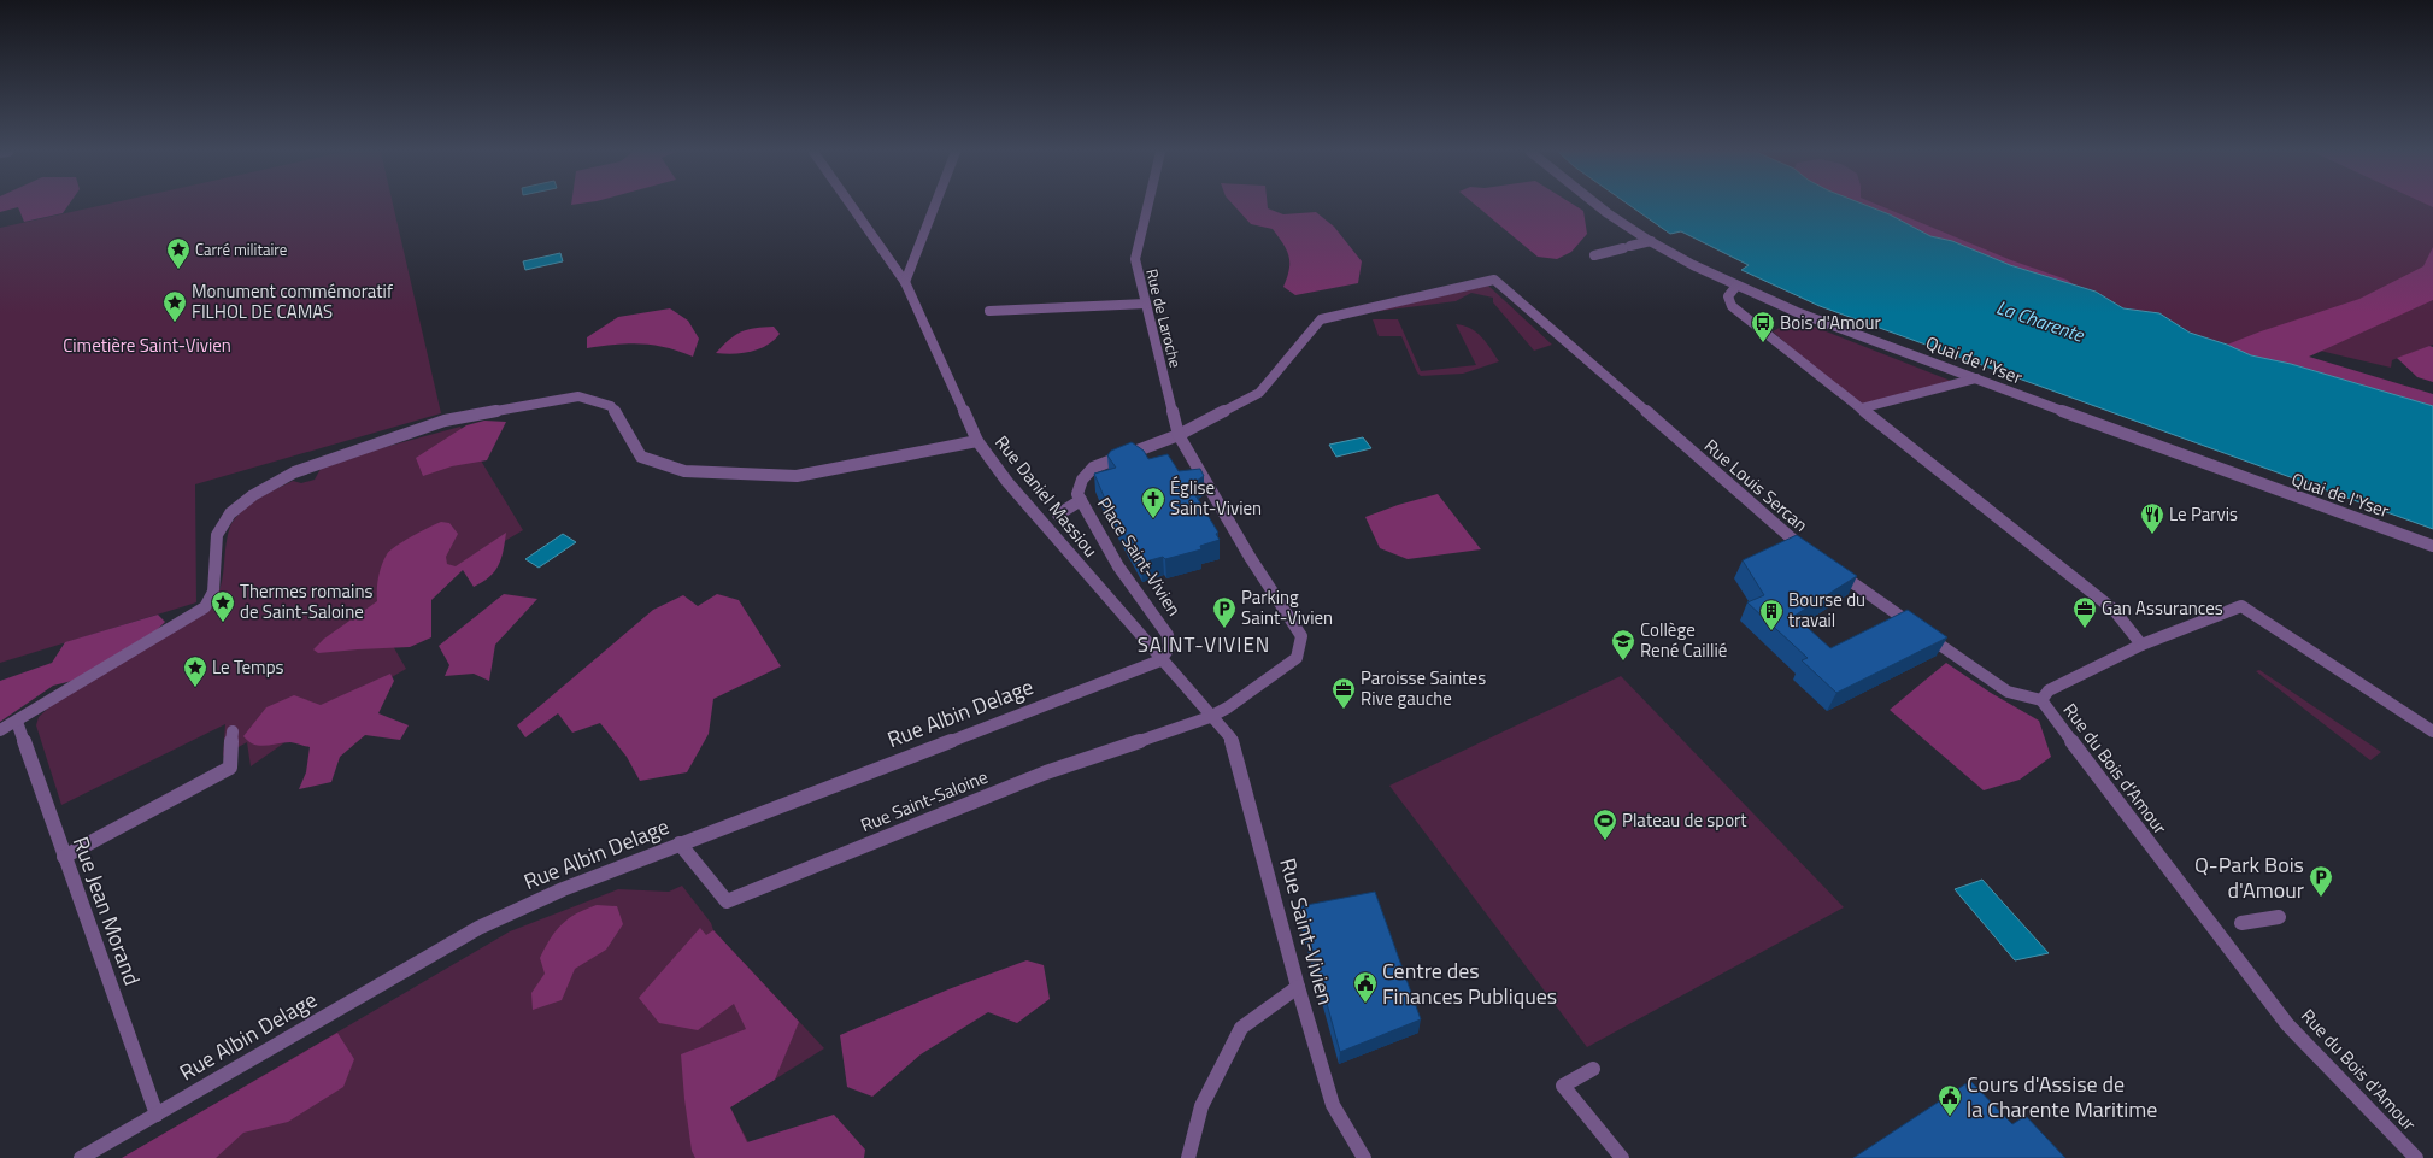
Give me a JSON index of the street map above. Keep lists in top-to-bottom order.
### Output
{
  "streets": {
    "street": [
      "Rue de Laroche",
      "Quai de l'Yser",
      "Rue Louis Sercan",
      "Rue Daniel Massiou",
      "Place Saint-Vivien",
      "Rue Albin Delage",
      "Rue du Bois d'Amour",
      "Rue Saint-Saloine",
      "Rue Jean Morand",
      "Rue Saint-Vivien"
    ]
  },
  "crossings": [
    ["Rue de Laroche", "Place Saint-Vivien"],
    ["Rue Louis Sercan", "Place Saint-Vivien"],
    ["Rue Daniel Massiou", "Place Saint-Vivien"],
    ["Rue Daniel Massiou", "Rue Albin Delage"],
    ["Rue Daniel Massiou", "Rue Saint-Saloine"],
    ["Rue Daniel Massiou", "Rue Saint-Vivien"],
    ["Place Saint-Vivien", "Rue Albin Delage"],
    ["Rue Albin Delage", "Rue Saint-Saloine"],
    ["Rue Albin Delage", "Rue Jean Morand"],
    ["Rue Saint-Saloine", "Rue Saint-Vivien"]
  ],
  "districts": ["SAINT-VIVIEN"],
  "water": ["La Charente"],
  "parks": ["Cimetière Saint-Vivien"],
  "places": {
    "place": [
      "Carré militaire",
      "Monument commémoratif FILHOL DE CAMAS",
      "Thermes romains de Saint-Saloine",
      "Le Temps"
    ],
    "bus stop": ["Bois d'Amour"],
    "church": ["Église Saint-Vivien"],
    "restaurant": ["Le Parvis"],
    "parking": ["Parking Saint-Vivien", "Q-Park Bois d'Amour"],
    "office": ["Gan Assurances", "Paroisse Saintes Rive gauche"],
    "building": ["Bourse du travail"],
    "school or university": ["Collège René Caillié"],
    "sports": ["Plateau de sport"],
    "public building": ["Centre des Finances Publiques", "Cours d'Assise de la Charente Maritime"]
  }
}
